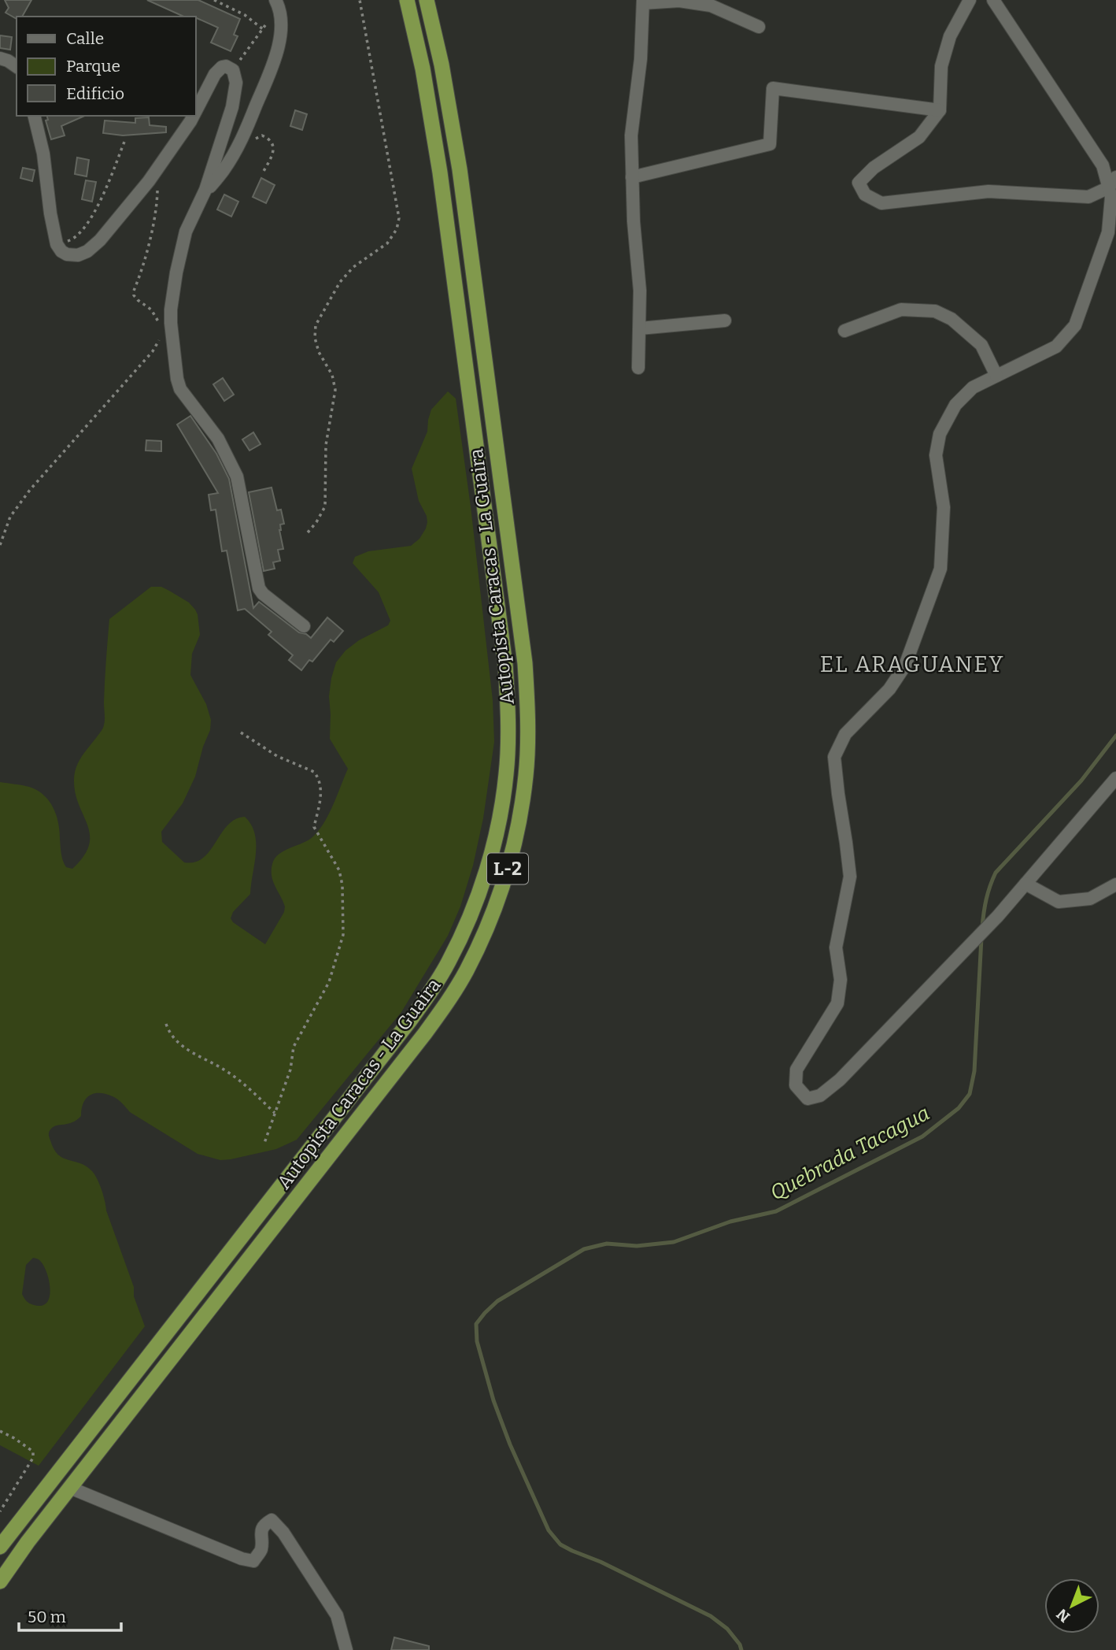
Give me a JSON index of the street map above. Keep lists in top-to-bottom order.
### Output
{
  "streets": {
    "highway": ["Autopista Caracas - La Guaira", "L-2"]
  },
  "districts": ["EL ARAGUANEY"],
  "water": ["Quebrada Tacagua"],
  "legend": ["Calle", "Parque", "Edificio"],
  "scale_bar": "50 m",
  "north": "bottom left"
}
